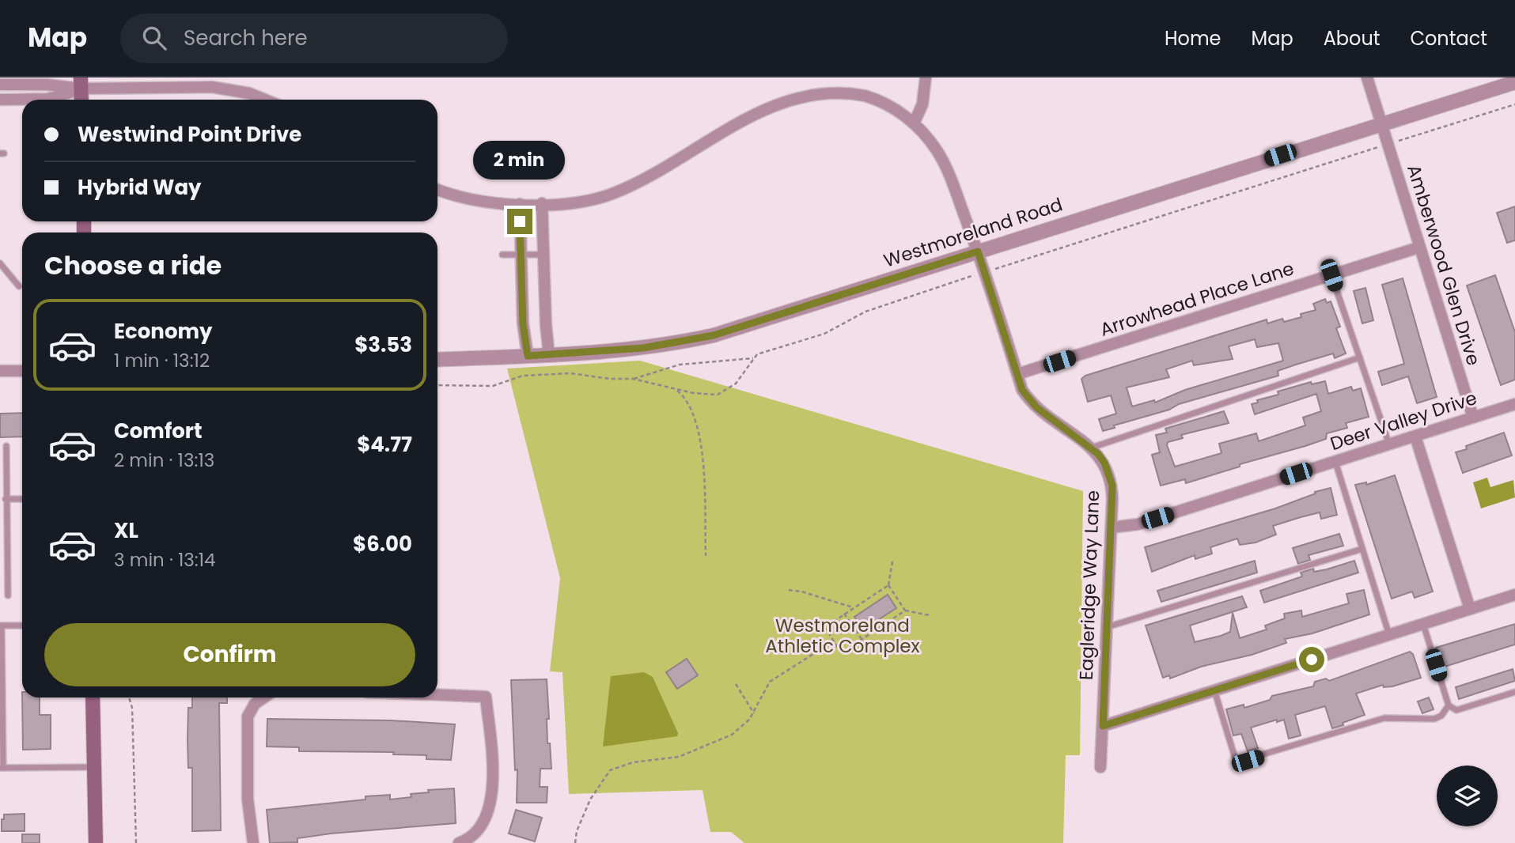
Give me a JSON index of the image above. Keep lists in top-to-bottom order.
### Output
{
  "streets": {
    "street": [
      "Westmoreland Road",
      "Amberwood Glen Drive",
      "Arrowhead Place Lane",
      "Deer Valley Drive",
      "Eagleridge Way Lane"
    ]
  },
  "crossings": [
    ["Westmoreland Road", "Amberwood Glen Drive"],
    ["Westmoreland Road", "Eagleridge Way Lane"],
    ["Amberwood Glen Drive", "Arrowhead Place Lane"],
    ["Amberwood Glen Drive", "Deer Valley Drive"],
    ["Arrowhead Place Lane", "Eagleridge Way Lane"],
    ["Deer Valley Drive", "Eagleridge Way Lane"]
  ],
  "parks": ["Westmoreland Athletic Complex"],
  "page": {
    "header": "Map",
    "search": "Search here",
    "nav": [
      "Home",
      "Map",
      "About",
      "Contact"
    ],
    "banner": ["Westwind Point Drive", "Hybrid Way"],
    "bubble": "2 min",
    "heading": "Choose a ride",
    "list": [
      {
        "name": "Economy",
        "note": "1 min · 13:12",
        "value": "$3.53"
      },
      {
        "name": "Comfort",
        "note": "2 min · 13:13",
        "value": "$4.77"
      },
      {
        "name": "XL",
        "note": "3 min · 13:14",
        "value": "$6.00"
      }
    ],
    "buttons": "Confirm"
  }
}
